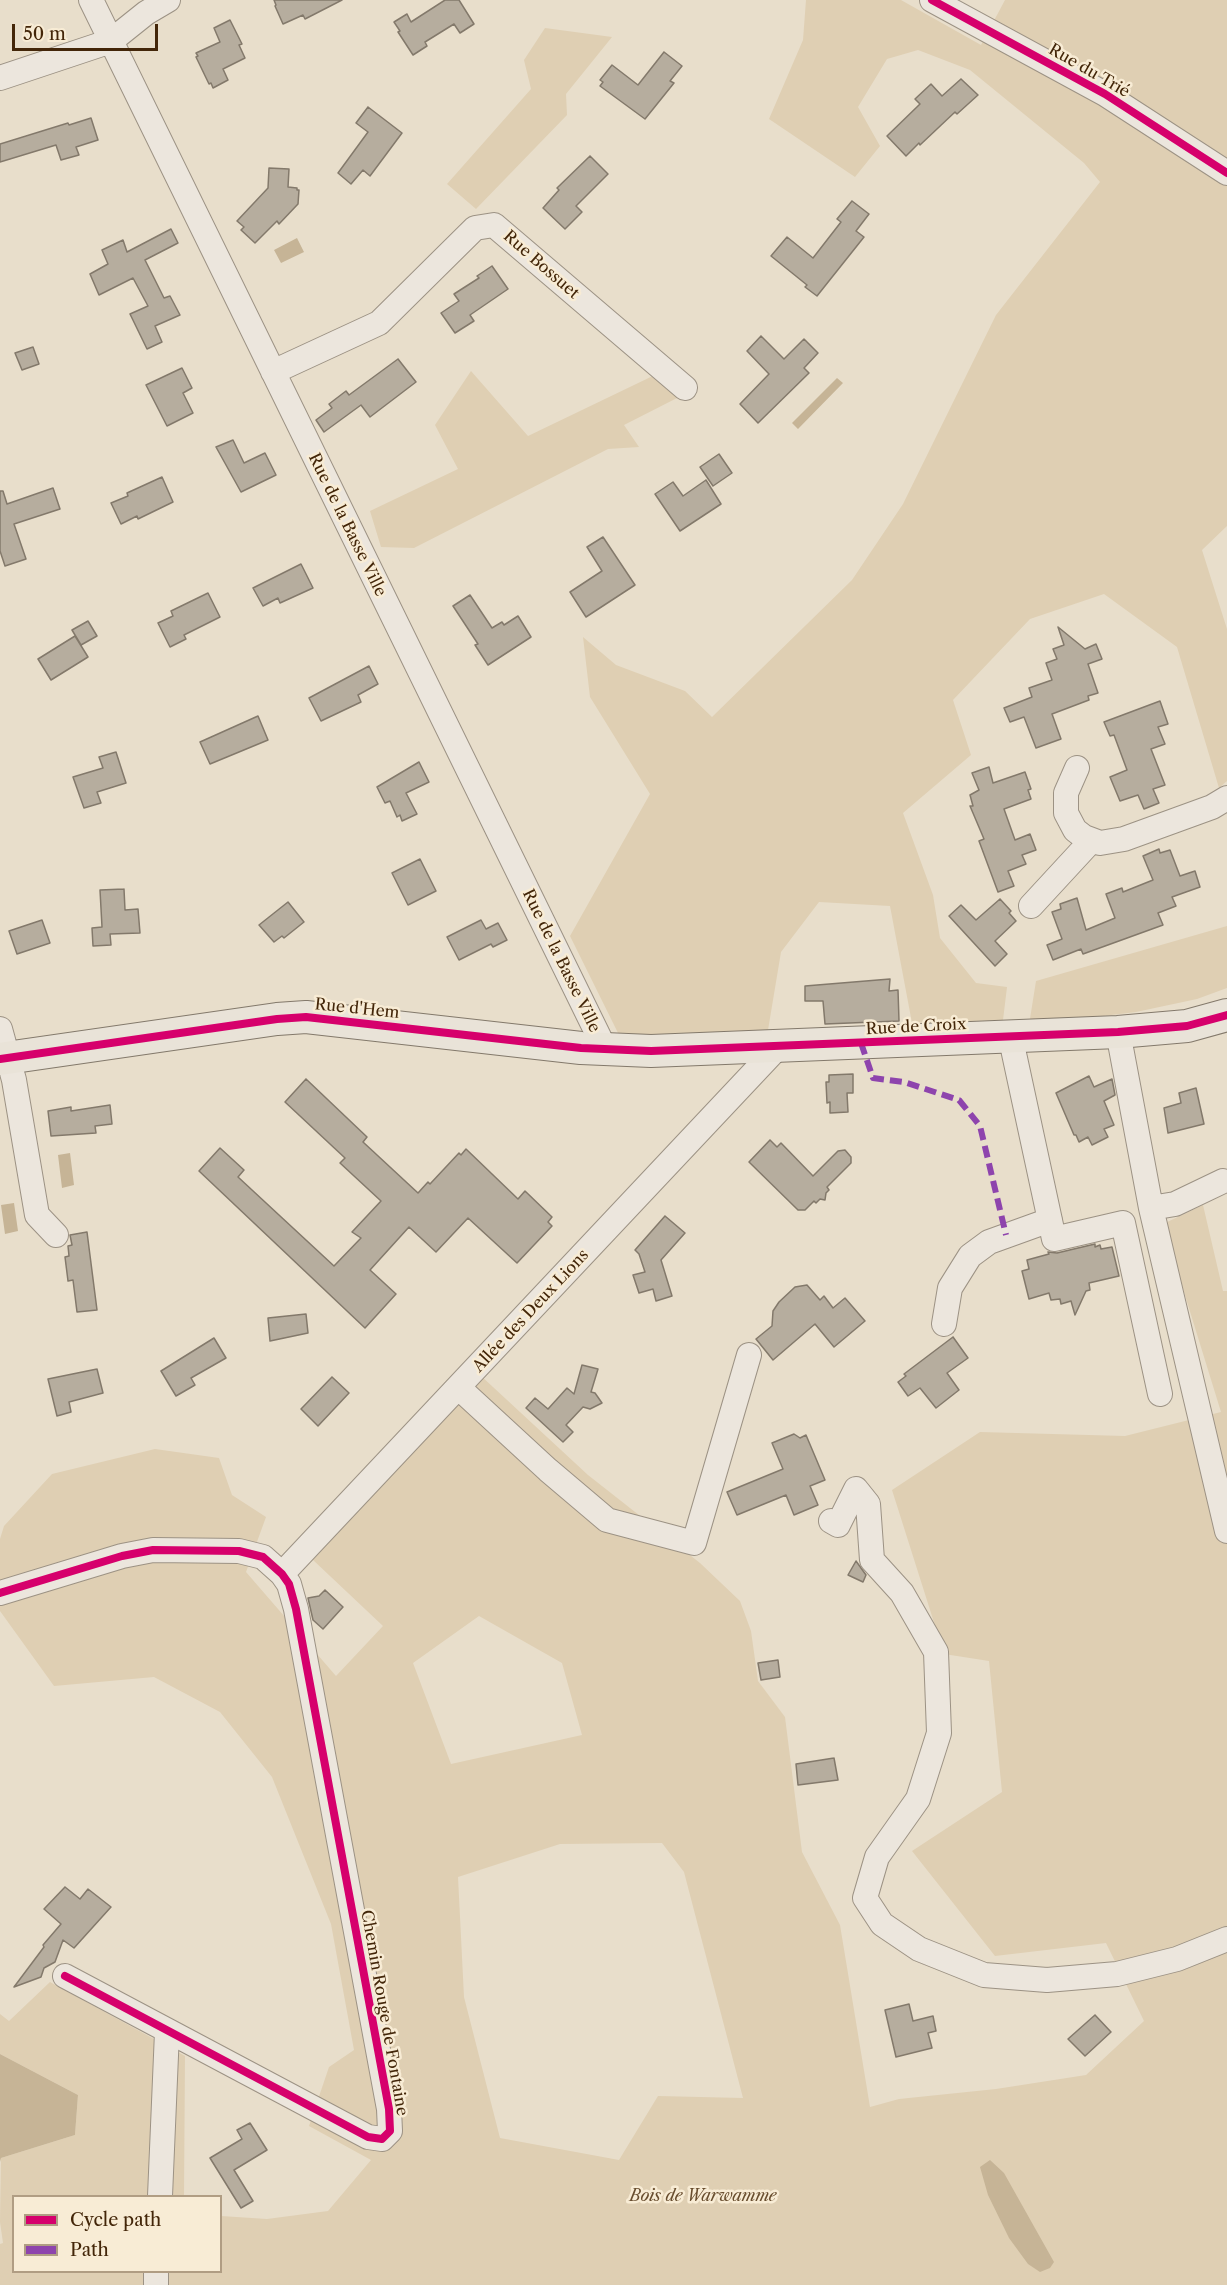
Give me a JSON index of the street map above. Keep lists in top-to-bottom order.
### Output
{
  "streets": {
    "main road": ["Rue d'Hem", "Rue de Croix"],
    "street": [
      "Rue du Trié",
      "Rue Bossuet",
      "Rue de la Basse Ville",
      "Allée des Deux Lions",
      "Chemin Rouge de Fontaine"
    ]
  },
  "crossings": [
    ["Rue Bossuet", "Rue de la Basse Ville"],
    ["Rue de la Basse Ville", "Rue d'Hem"],
    ["Rue de la Basse Ville", "Rue de Croix"],
    ["Rue d'Hem", "Rue de Croix"],
    ["Rue de Croix", "Allée des Deux Lions"],
    ["Allée des Deux Lions", "Chemin Rouge de Fontaine"]
  ],
  "parks": ["Bois de Warwamme"],
  "legend": ["Cycle path", "Path"],
  "scale_bar": "50 m"
}
